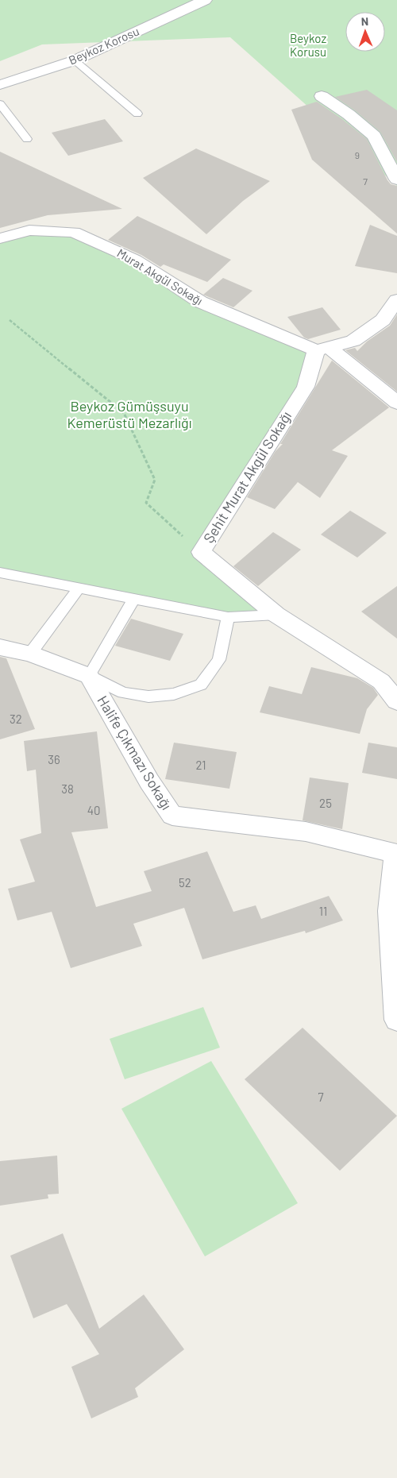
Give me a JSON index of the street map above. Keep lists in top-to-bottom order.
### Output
{
  "streets": {
    "street": [
      "Beykoz Korosu",
      "Murat Akgül Sokağı",
      "Şehit Murat Akgül Sokağı",
      "Halife Çıkmazı Sokağı"
    ]
  },
  "crossings": [
    ["Murat Akgül Sokağı", "Şehit Murat Akgül Sokağı"]
  ],
  "parks": ["Beykoz Korusu", "Beykoz Gümüşsuyu Kemerüstü Mezarlığı"],
  "house_numbers": [
    "9",
    "7",
    "32",
    "36",
    "21",
    "38",
    "25",
    "40",
    "52",
    "11",
    "7"
  ],
  "north": "top"
}
